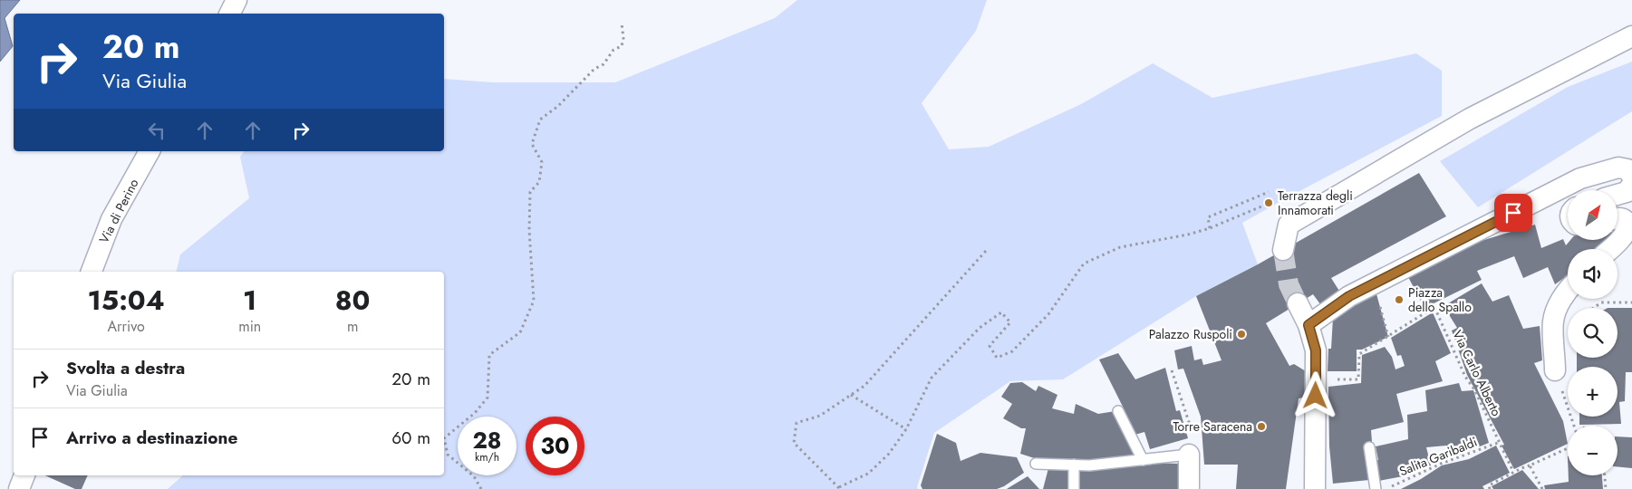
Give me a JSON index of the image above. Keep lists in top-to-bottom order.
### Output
{
  "streets": {
    "street": ["Via di Perino"],
    "path": ["Via Carlo Alberto", "Salita Garibaldi"]
  },
  "crossings": [
    ["Via Carlo Alberto", "Salita Garibaldi"]
  ],
  "places": [
    "Terrazza degli Innamorati",
    "Piazza dello Spallo",
    "Palazzo Ruspoli",
    "Torre Saracena"
  ],
  "north": "top right",
  "page": {
    "turn": ["20 m", "Via Giulia"],
    "map_buttons": ["+", "−"],
    "eta": [
      "15:04",
      "Arrivo",
      "1",
      "min",
      "80",
      "m"
    ],
    "list": [
      {
        "name": "Svolta a destra",
        "note": "Via Giulia",
        "value": "20 m"
      },
      {
        "name": "Arrivo a destinazione",
        "value": "60 m"
      }
    ],
    "speed": "28 km/h",
    "limit": "30"
  }
}
